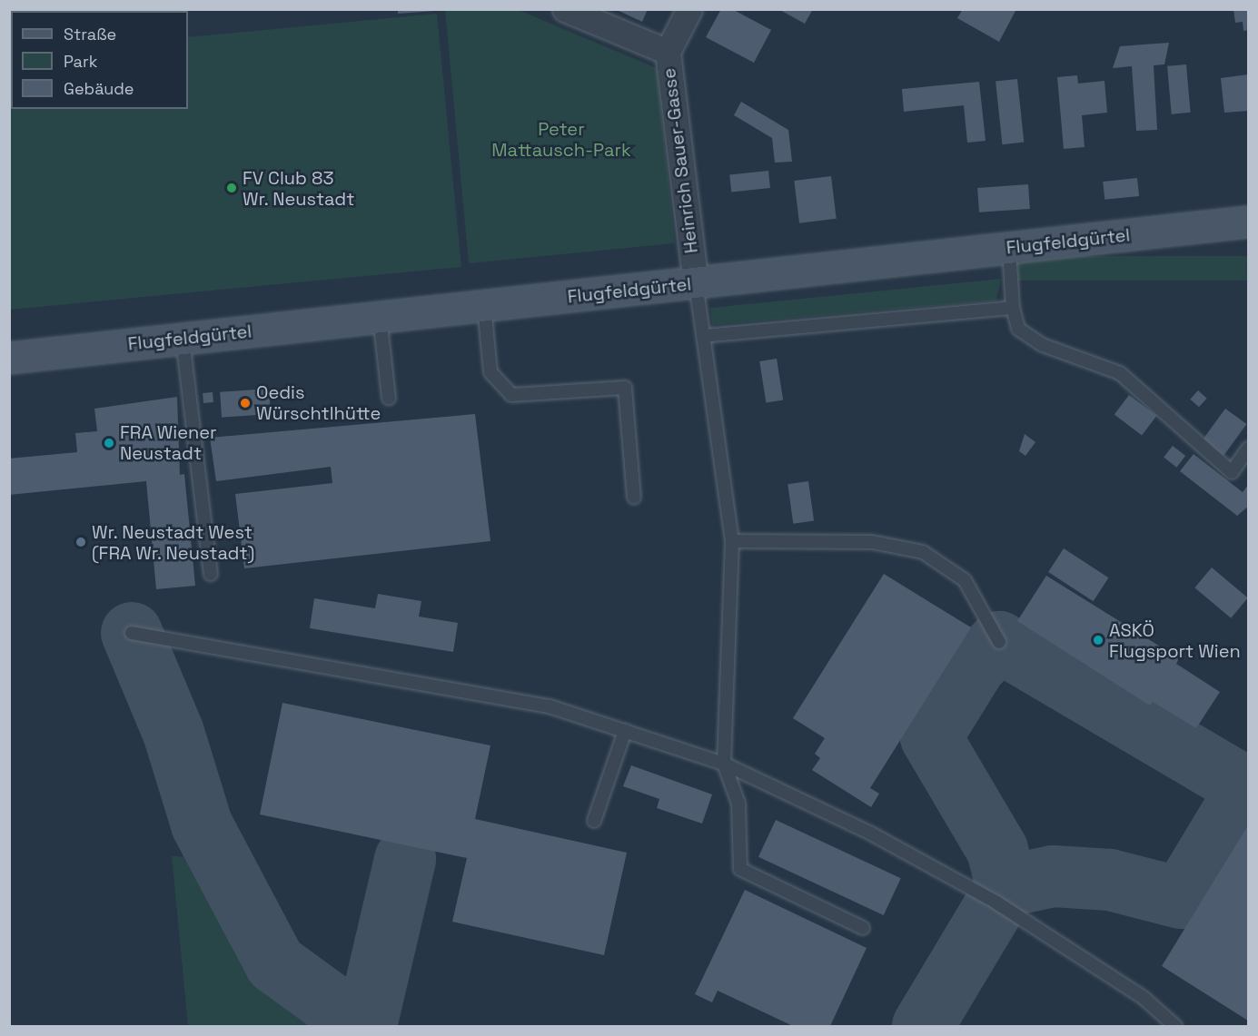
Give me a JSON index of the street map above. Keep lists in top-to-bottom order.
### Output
{
  "streets": {
    "street": ["Heinrich Sauer-Gasse", "Flugfeldgürtel"]
  },
  "crossings": [
    ["Heinrich Sauer-Gasse", "Flugfeldgürtel"]
  ],
  "parks": ["Peter Mattausch-Park"],
  "places": [
    "FV Club 83 Wr. Neustadt",
    "Oedis Würschtlhütte",
    "FRA Wiener Neustadt",
    "Wr. Neustadt West (FRA Wr. Neustadt)",
    "ASKÖ Flugsport Wien"
  ],
  "legend": ["Straße", "Park", "Gebäude"]
}
